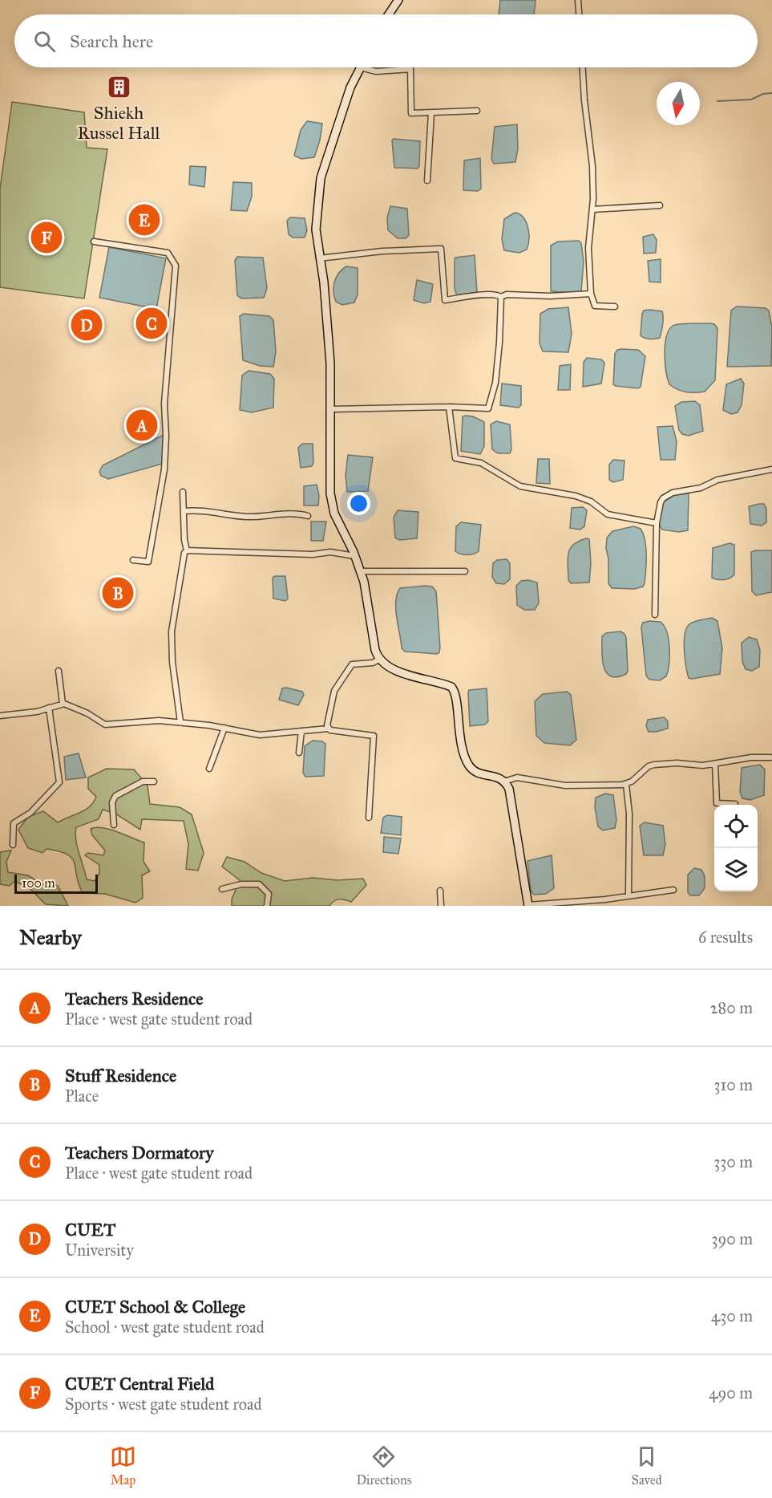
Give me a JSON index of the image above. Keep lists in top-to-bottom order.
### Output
{
  "places": {
    "building": ["Shiekh Russel Hall"]
  },
  "scale_bar": "100 m",
  "north": "bottom",
  "page": {
    "search": "Search here",
    "pins": [
      "E",
      "F",
      "C",
      "D",
      "A",
      "B"
    ],
    "scale": "100 m",
    "heading": ["Nearby", "6 results"],
    "list": [
      {
        "mark": "A",
        "name": "Teachers Residence",
        "note": "Place · west gate student road",
        "value": "280 m"
      },
      {
        "mark": "B",
        "name": "Stuff Residence",
        "note": "Place",
        "value": "310 m"
      },
      {
        "mark": "C",
        "name": "Teachers Dormatory",
        "note": "Place · west gate student road",
        "value": "330 m"
      },
      {
        "mark": "D",
        "name": "CUET",
        "note": "University",
        "value": "390 m"
      },
      {
        "mark": "E",
        "name": "CUET School & College",
        "note": "School · west gate student road",
        "value": "430 m"
      },
      {
        "mark": "F",
        "name": "CUET Central Field",
        "note": "Sports · west gate student road",
        "value": "490 m"
      }
    ],
    "nav": ["Map", "Directions", "Saved"]
  }
}
